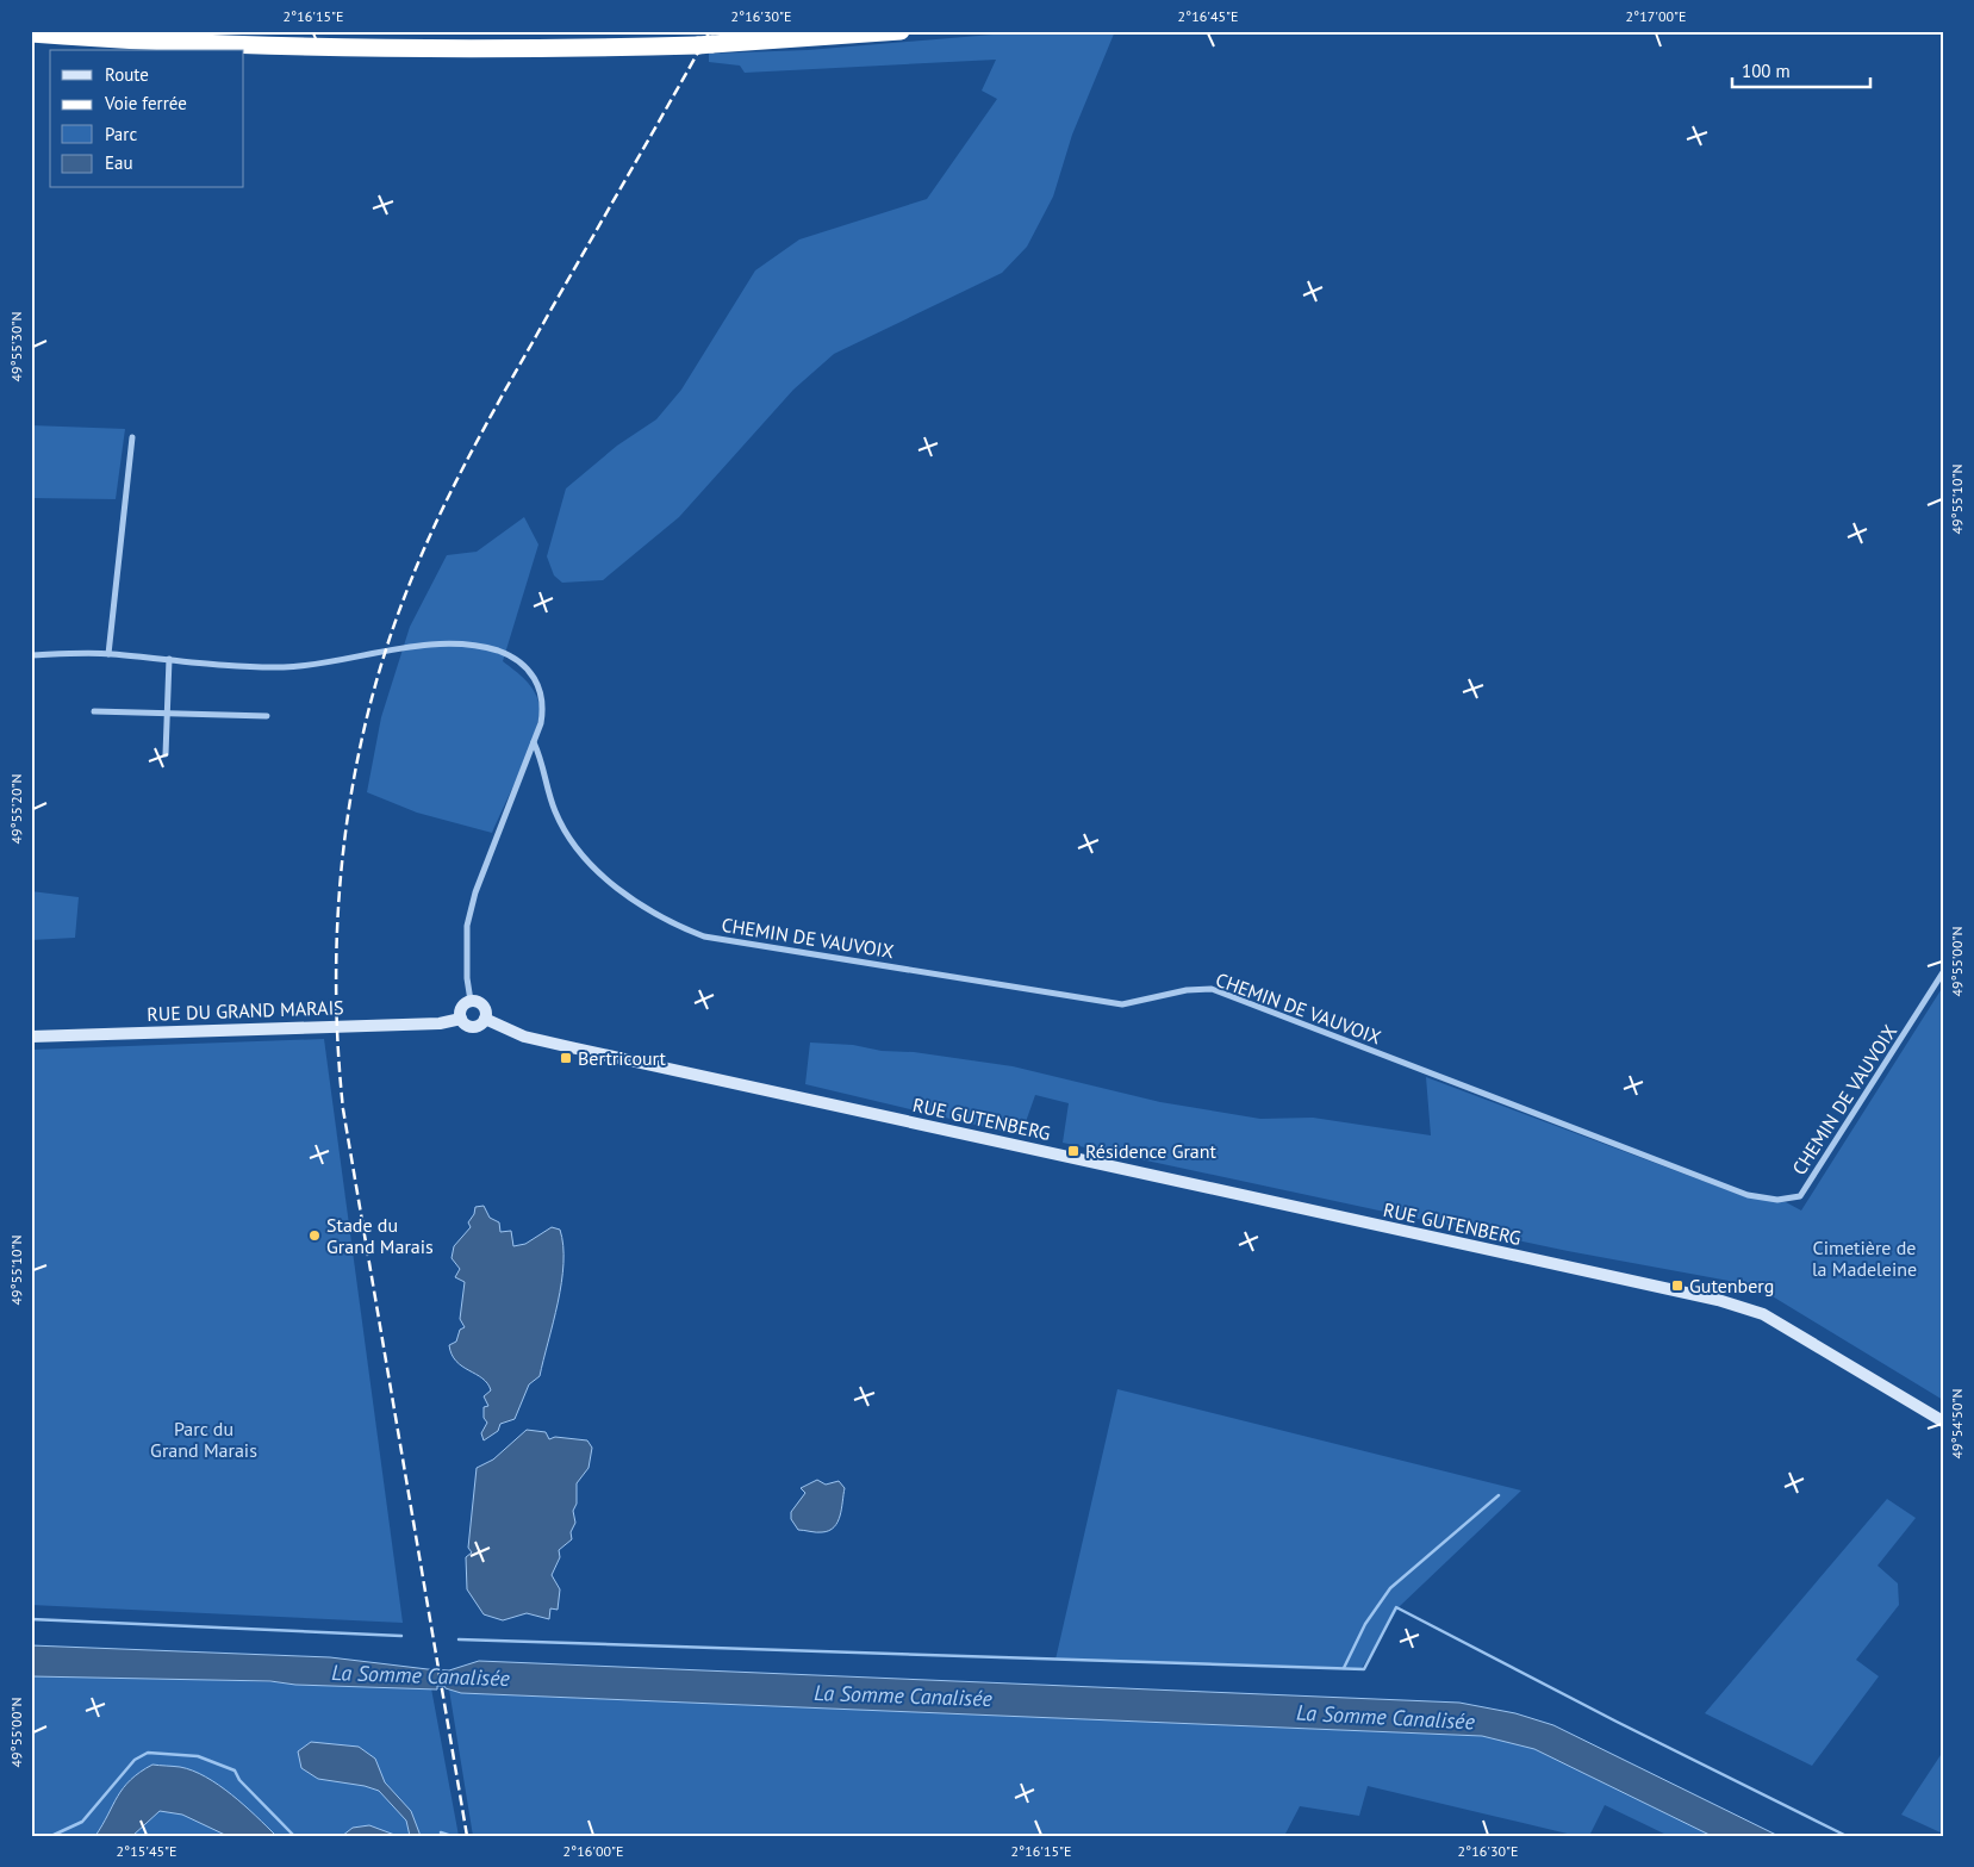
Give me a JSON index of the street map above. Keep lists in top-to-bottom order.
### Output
{
  "streets": {
    "street": ["CHEMIN DE VAUVOIX", "RUE DU GRAND MARAIS", "RUE GUTENBERG"]
  },
  "crossings": [
    ["RUE DU GRAND MARAIS", "RUE GUTENBERG"]
  ],
  "water": ["La Somme Canalisée"],
  "parks": ["Cimetière de la Madeleine", "Parc du Grand Marais"],
  "places": {
    "transit": ["Bertricourt", "Résidence Grant", "Gutenberg"],
    "other": ["Stade du Grand Marais"]
  },
  "legend": [
    "Route",
    "Voie ferrée",
    "Parc",
    "Eau"
  ],
  "scale_bar": "100 m",
  "coordinates": [
    "2°16'15\"E",
    "2°16'30\"E",
    "2°16'45\"E",
    "2°17'00\"E",
    "49°55'30\"N",
    "49°55'10\"N",
    "49°55'20\"N",
    "49°55'00\"N",
    "49°54'50\"N",
    "2°15'45\"E",
    "2°16'00\"E"
  ]
}
